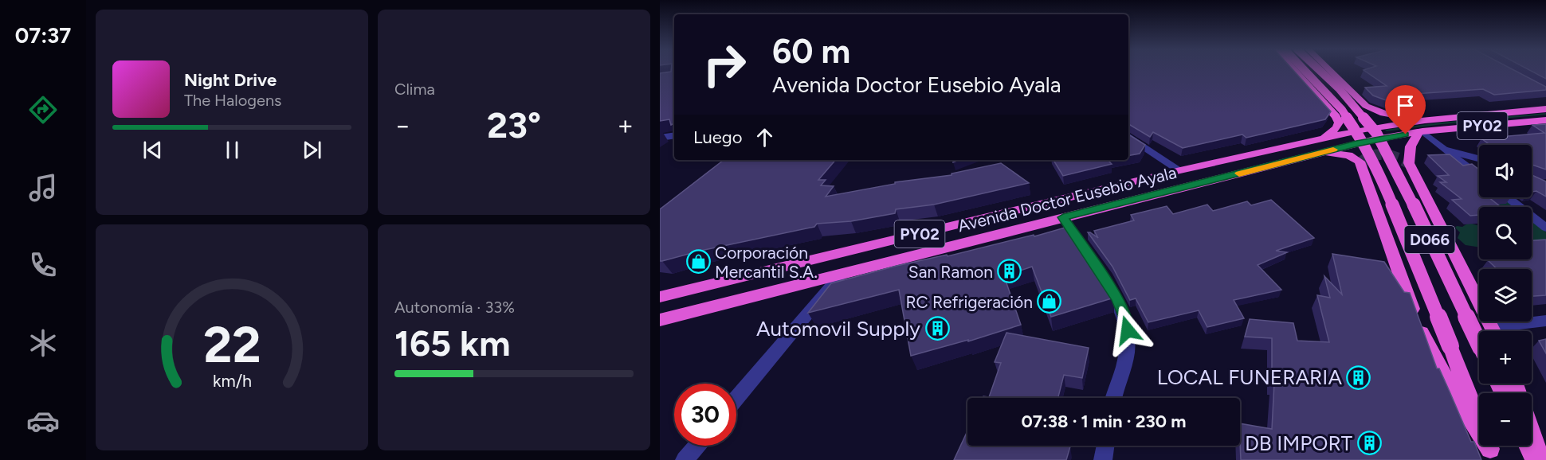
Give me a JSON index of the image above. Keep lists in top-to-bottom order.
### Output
{
  "streets": {
    "highway": ["PY02", "Avenida Doctor Eusebio Ayala", "D066"]
  },
  "crossings": [
    ["PY02", "Avenida Doctor Eusebio Ayala"],
    ["PY02", "D066"],
    ["Avenida Doctor Eusebio Ayala", "D066"]
  ],
  "places": {
    "shop": ["Corporación Mercantil S.A.", "RC Refrigeración"],
    "building": [
      "San Ramon",
      "Automovil Supply",
      "LOCAL FUNERARIA",
      "DB IMPORT"
    ]
  },
  "page": {
    "tabs": "07:37",
    "tile": [
      "Clima",
      ["Autonomía · 33%", "165 km"]
    ],
    "turn": ["60 m", "Avenida Doctor Eusebio Ayala"],
    "song": ["Night Drive", "The Halogens"],
    "heat": ["−", "23°", "+"],
    "then": "Luego",
    "map_buttons": ["+", "−"],
    "limit": "30",
    "trip": "07:38 · 1 min · 230 m",
    "gauge": ["22", "km/h"]
  }
}
